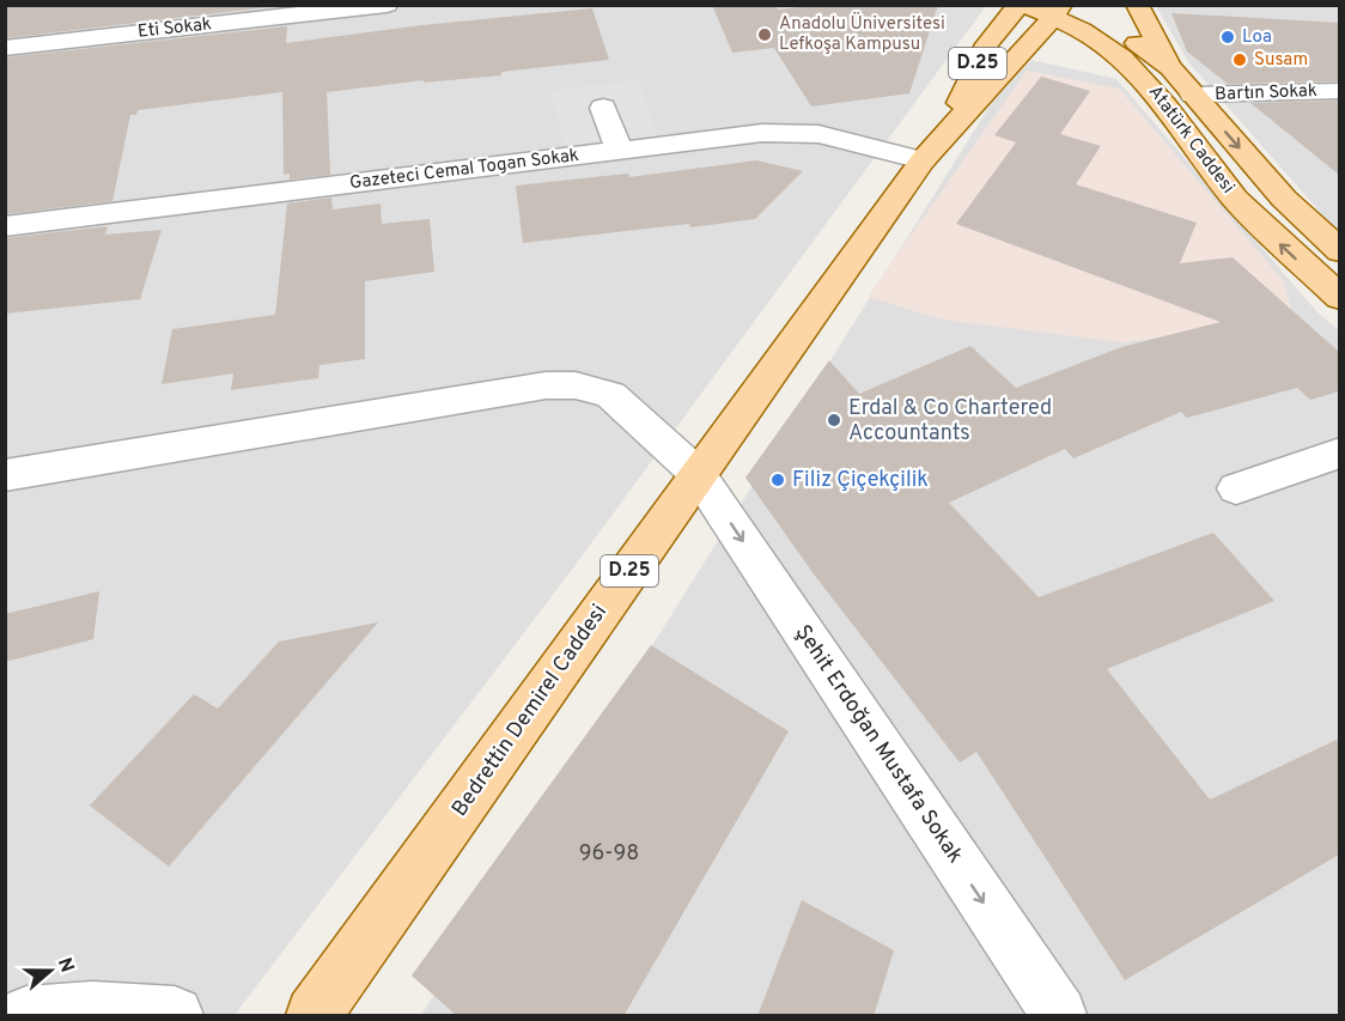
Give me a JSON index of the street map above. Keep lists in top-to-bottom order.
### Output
{
  "streets": {
    "main road": ["D.25", "Atatürk Caddesi", "Bedrettin Demirel Caddesi"],
    "street": [
      "Eti Sokak",
      "Bartın Sokak",
      "Gazeteci Cemal Togan Sokak",
      "Şehit Erdoğan Mustafa Sokak"
    ]
  },
  "crossings": [
    ["Bartın Sokak", "Atatürk Caddesi"],
    ["Atatürk Caddesi", "Bedrettin Demirel Caddesi"],
    ["Gazeteci Cemal Togan Sokak", "Bedrettin Demirel Caddesi"],
    ["Bedrettin Demirel Caddesi", "Şehit Erdoğan Mustafa Sokak"]
  ],
  "one_way": ["Şehit Erdoğan Mustafa Sokak"],
  "places": [
    "Anadolu Üniversitesi Lefkoşa Kampusu",
    "Loa",
    "Susam",
    "Erdal & Co Chartered Accountants",
    "Filiz Çiçekçilik"
  ],
  "house_numbers": ["96-98"],
  "north": "right"
}
